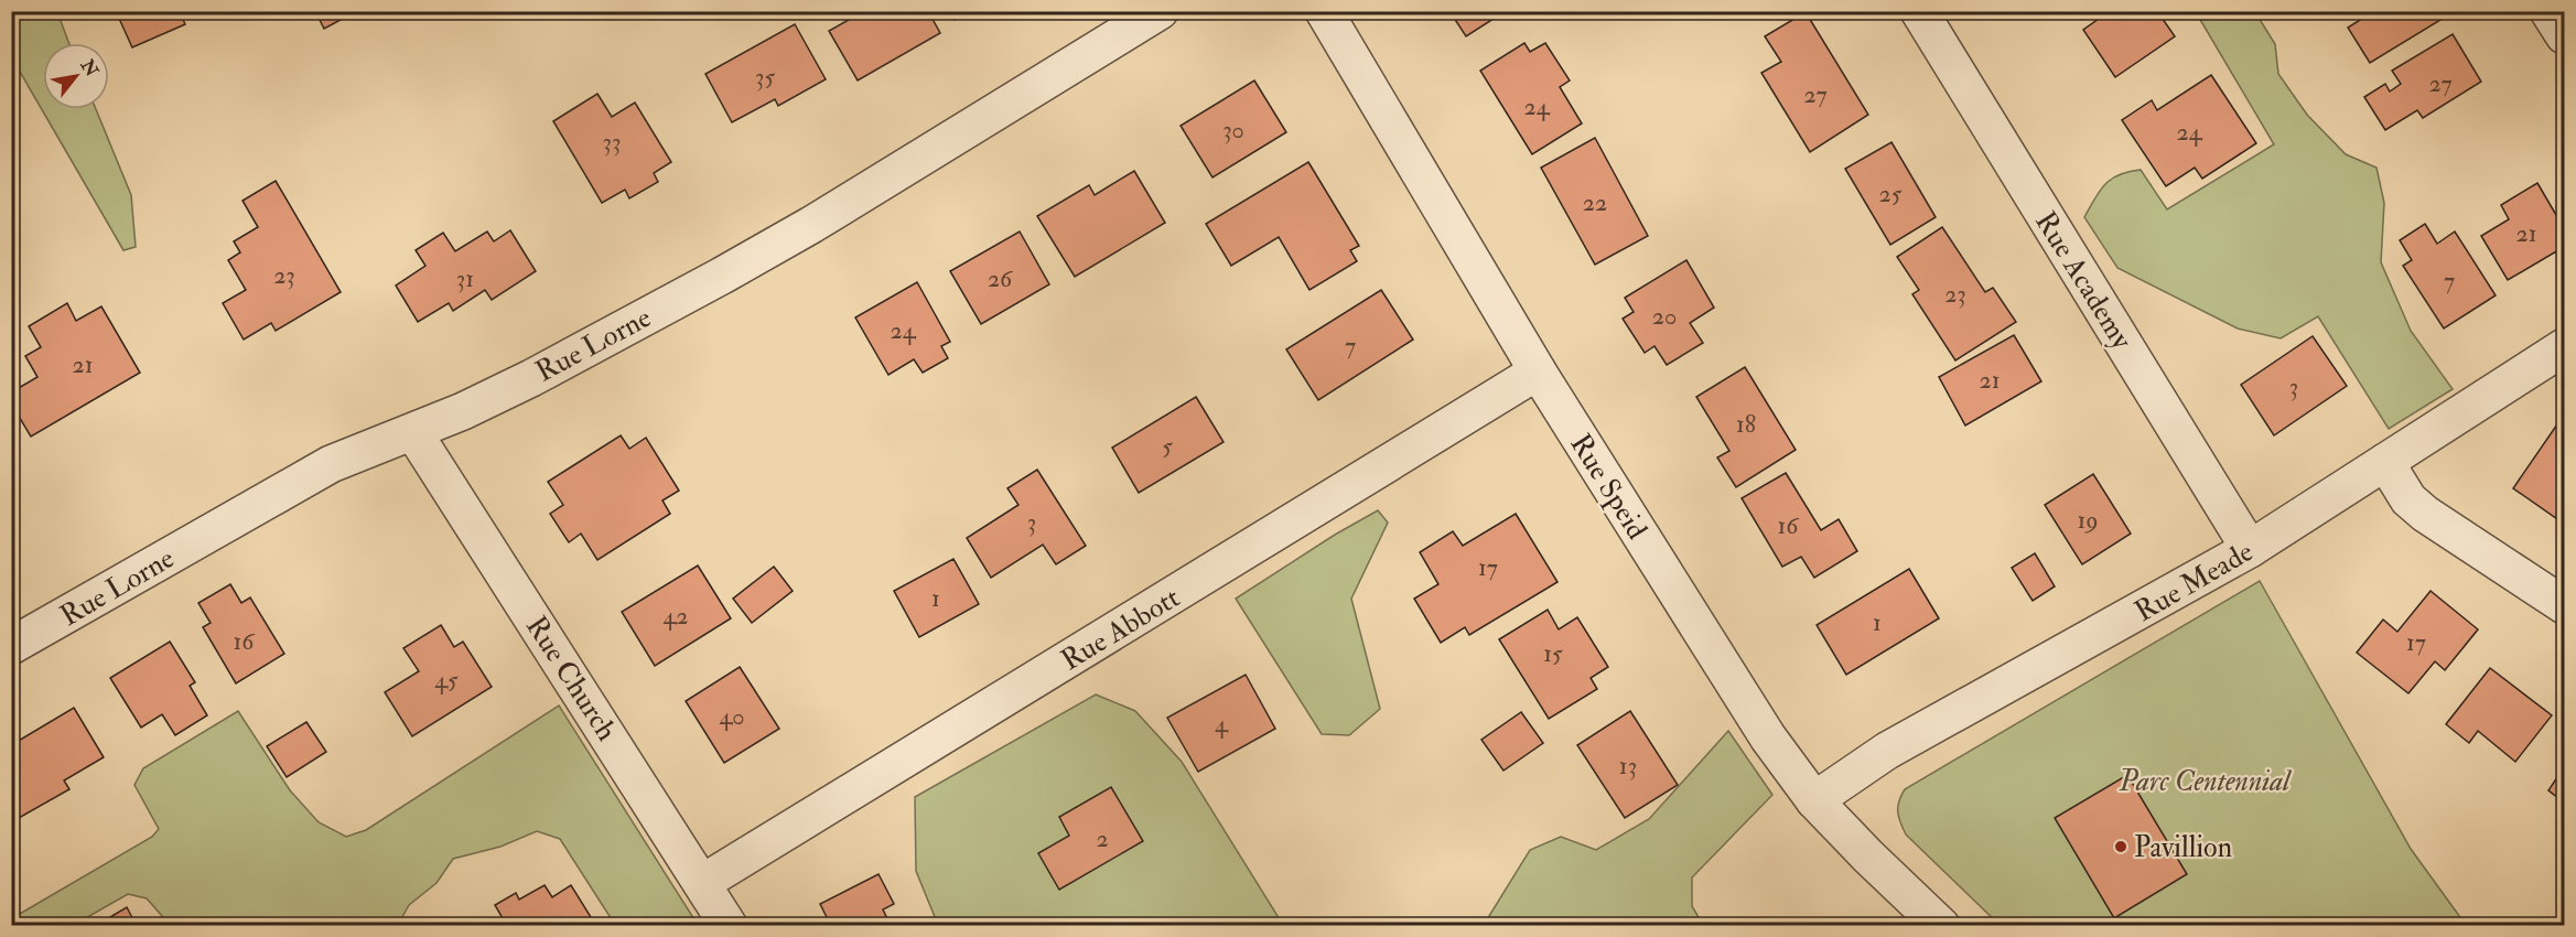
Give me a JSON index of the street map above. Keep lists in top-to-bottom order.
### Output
{
  "streets": {
    "street": [
      "Rue Academy",
      "Rue Lorne",
      "Rue Speid",
      "Rue Meade",
      "Rue Abbott",
      "Rue Church"
    ]
  },
  "crossings": [
    ["Rue Academy", "Rue Meade"],
    ["Rue Lorne", "Rue Church"],
    ["Rue Speid", "Rue Meade"],
    ["Rue Speid", "Rue Abbott"],
    ["Rue Abbott", "Rue Church"]
  ],
  "parks": ["Parc Centennial"],
  "places": ["Pavillion"],
  "house_numbers": [
    "35",
    "27",
    "27",
    "24",
    "30",
    "24",
    "33",
    "25",
    "22",
    "21",
    "23",
    "31",
    "26",
    "7",
    "23",
    "20",
    "24",
    "7",
    "21",
    "21",
    "3",
    "18",
    "5",
    "19",
    "3",
    "16",
    "17",
    "1",
    "42",
    "1",
    "16",
    "17",
    "15",
    "45",
    "40",
    "4",
    "13",
    "2"
  ],
  "north": "top right"
}
